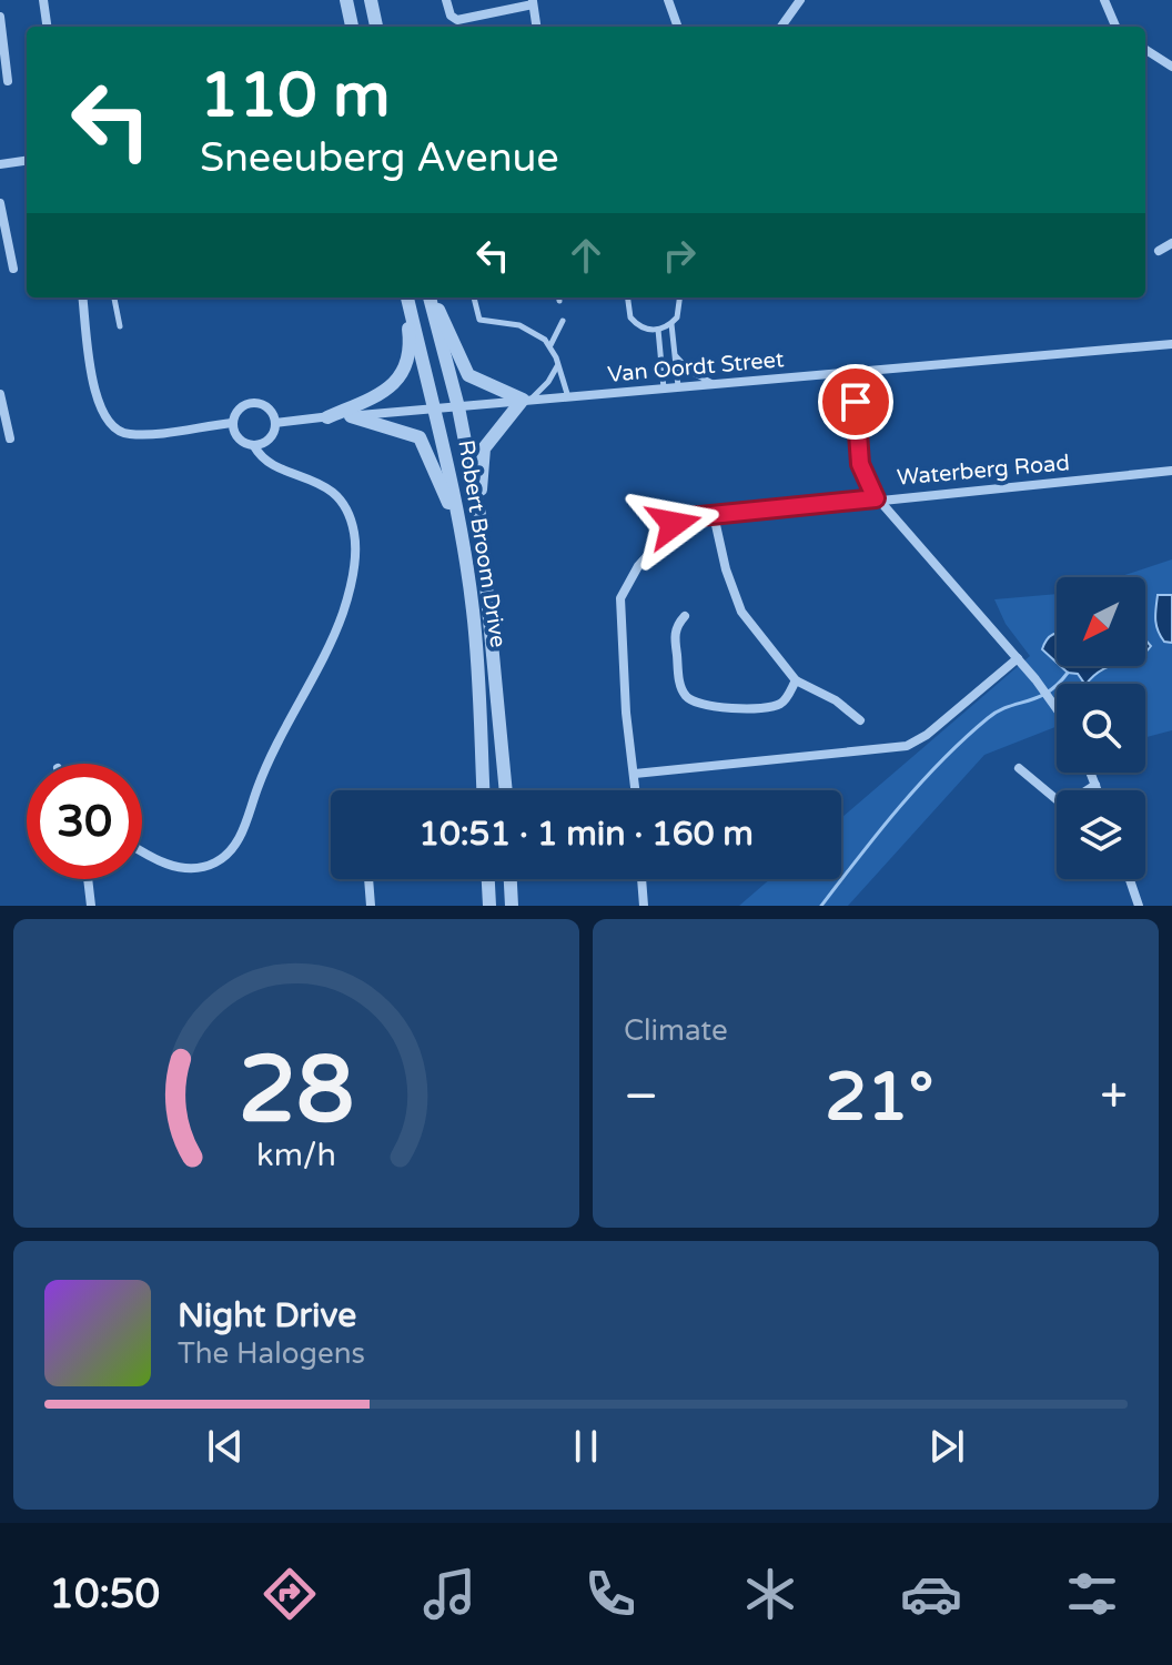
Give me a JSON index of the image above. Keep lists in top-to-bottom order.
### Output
{
  "streets": {
    "street": ["Van Oordt Street", "Waterberg Road", "Robert Broom Drive"]
  },
  "crossings": [
    ["Van Oordt Street", "Robert Broom Drive"]
  ],
  "north": "bottom left",
  "page": {
    "turn": ["110 m", "Sneeuberg Avenue"],
    "limit": "30",
    "trip": "10:51 · 1 min · 160 m",
    "tile": "Climate",
    "heat": ["−", "21°", "+"],
    "song": ["Night Drive", "The Halogens"],
    "tabs": "10:50",
    "gauge": ["28", "km/h"]
  }
}
